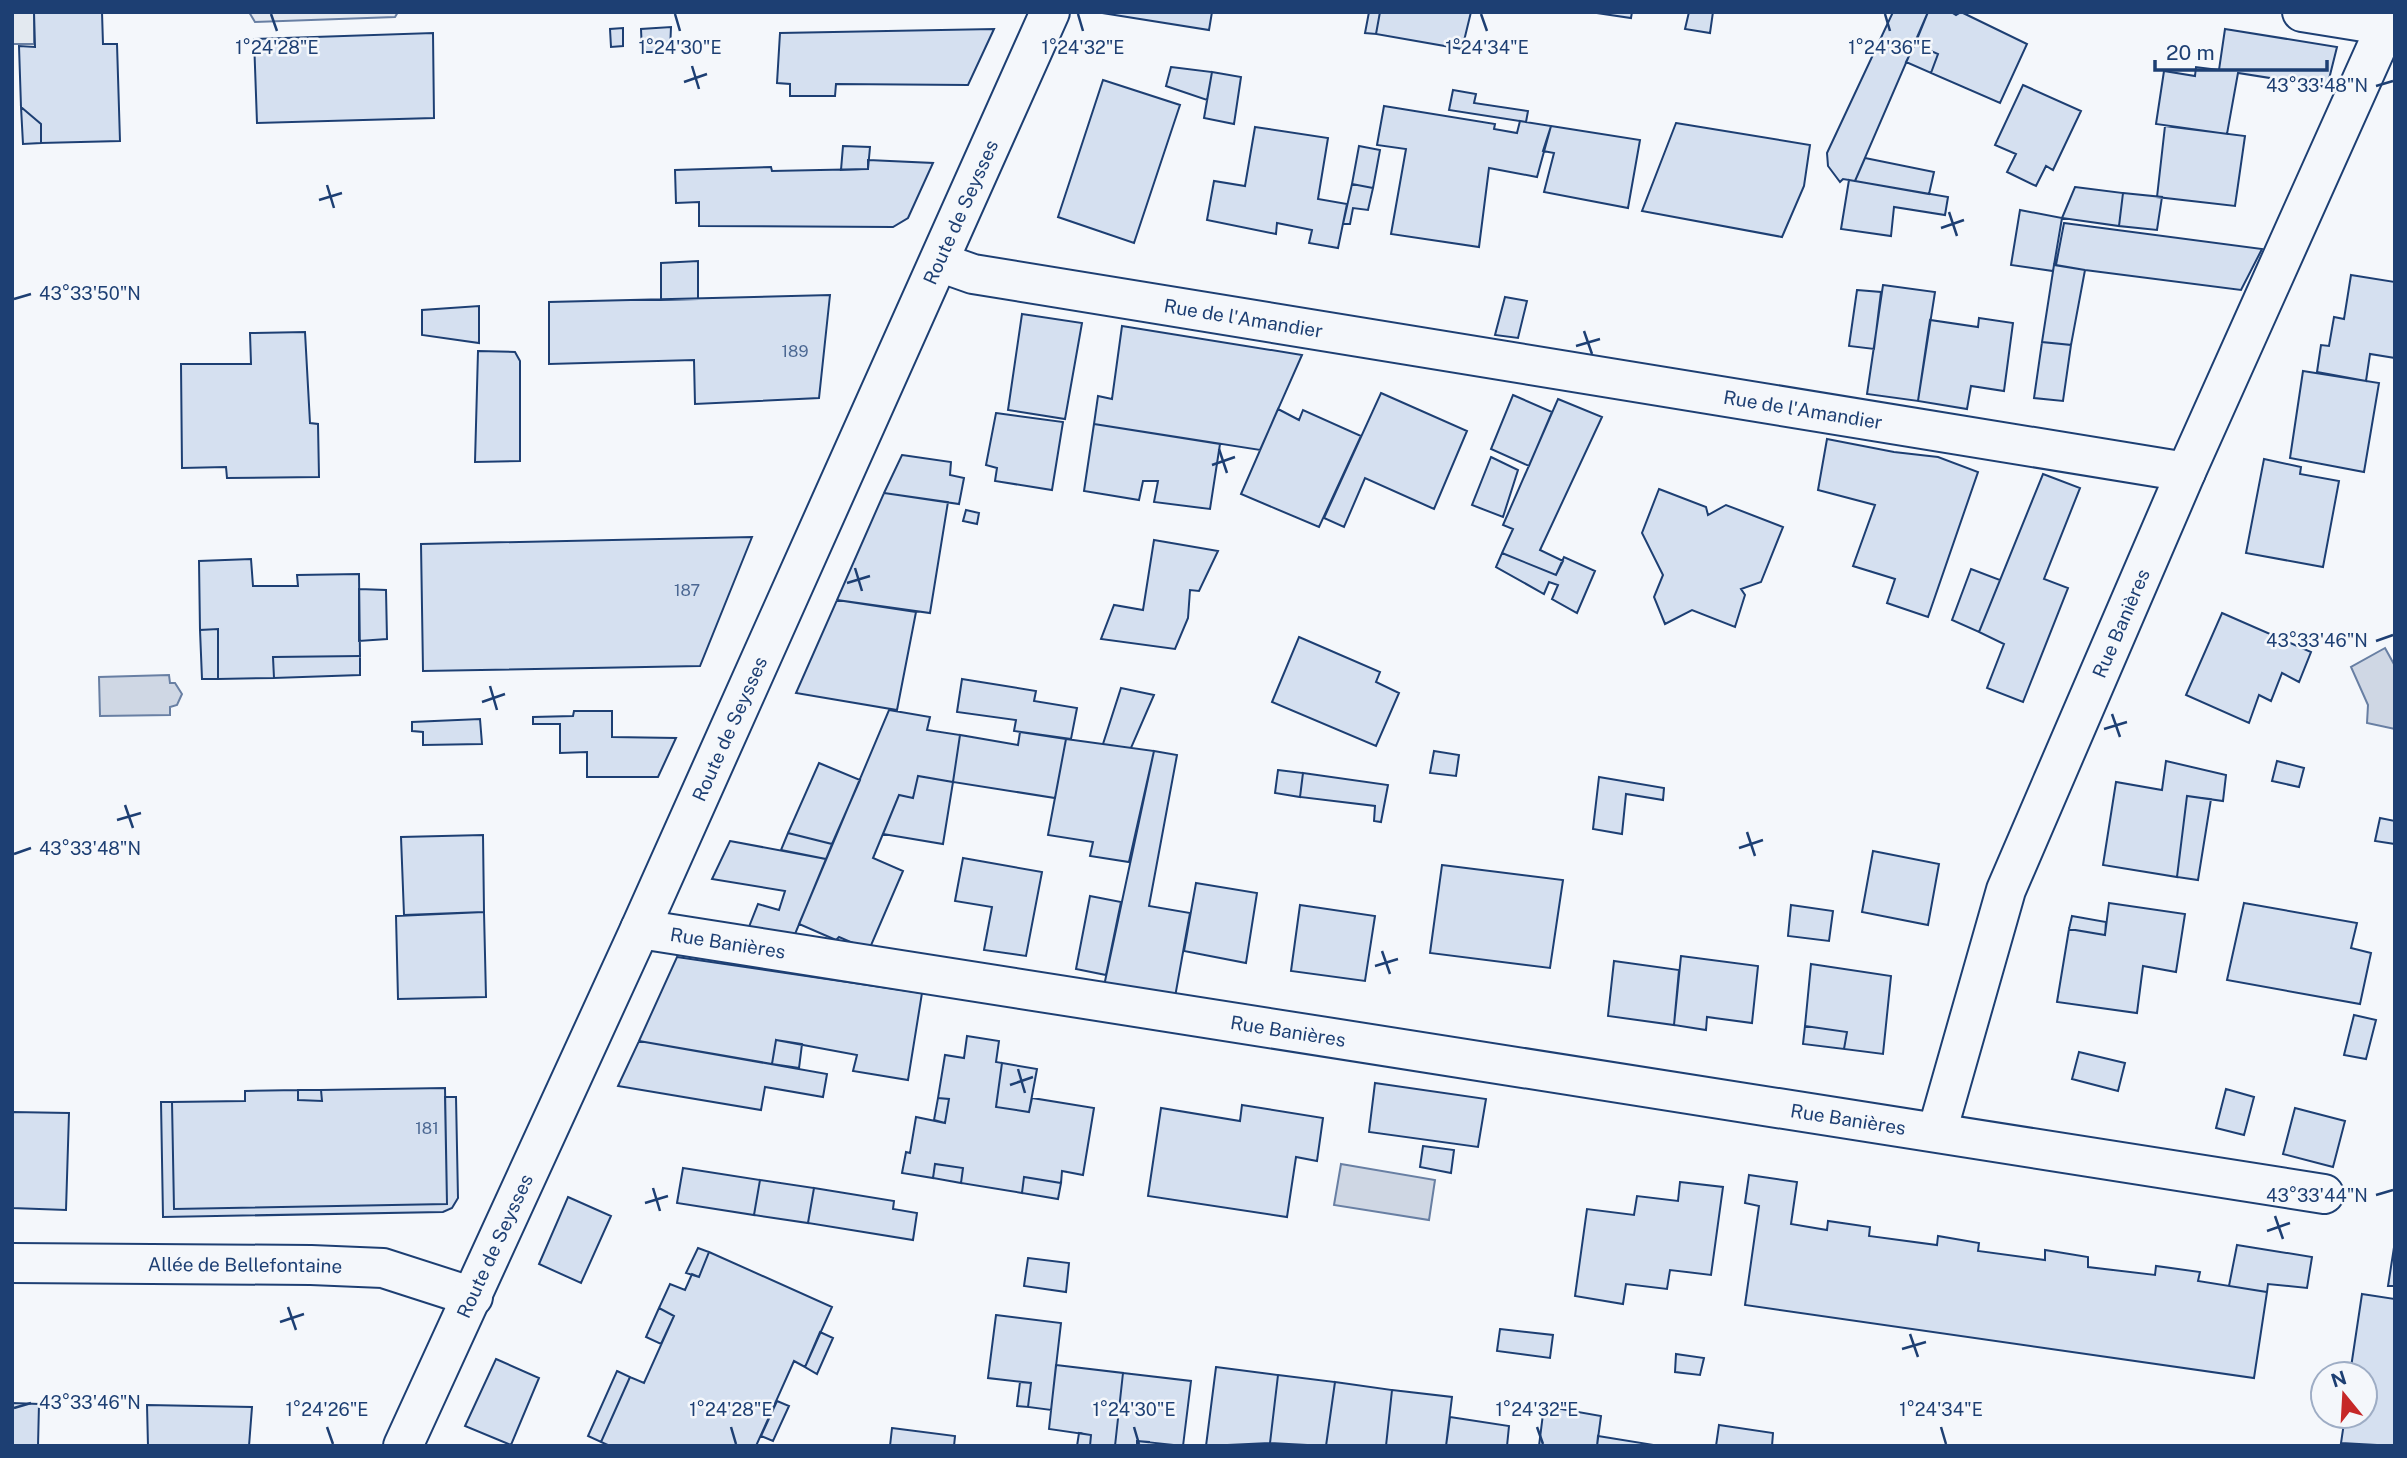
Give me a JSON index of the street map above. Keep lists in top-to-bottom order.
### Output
{
  "streets": {
    "street": [
      "Route de Seysses",
      "Rue de l'Amandier",
      "Rue Banières",
      "Allée de Bellefontaine"
    ]
  },
  "crossings": [
    ["Route de Seysses", "Rue de l'Amandier"],
    ["Route de Seysses", "Rue Banières"],
    ["Route de Seysses", "Allée de Bellefontaine"],
    ["Rue de l'Amandier", "Rue Banières"]
  ],
  "house_numbers": ["189", "187", "181"],
  "scale_bar": "20 m",
  "north": "top",
  "coordinates": [
    "1°24'28\"E",
    "1°24'30\"E",
    "1°24'32\"E",
    "1°24'34\"E",
    "1°24'36\"E",
    "43°33'48\"N",
    "43°33'50\"N",
    "43°33'46\"N",
    "43°33'44\"N",
    "1°24'26\"E"
  ]
}
